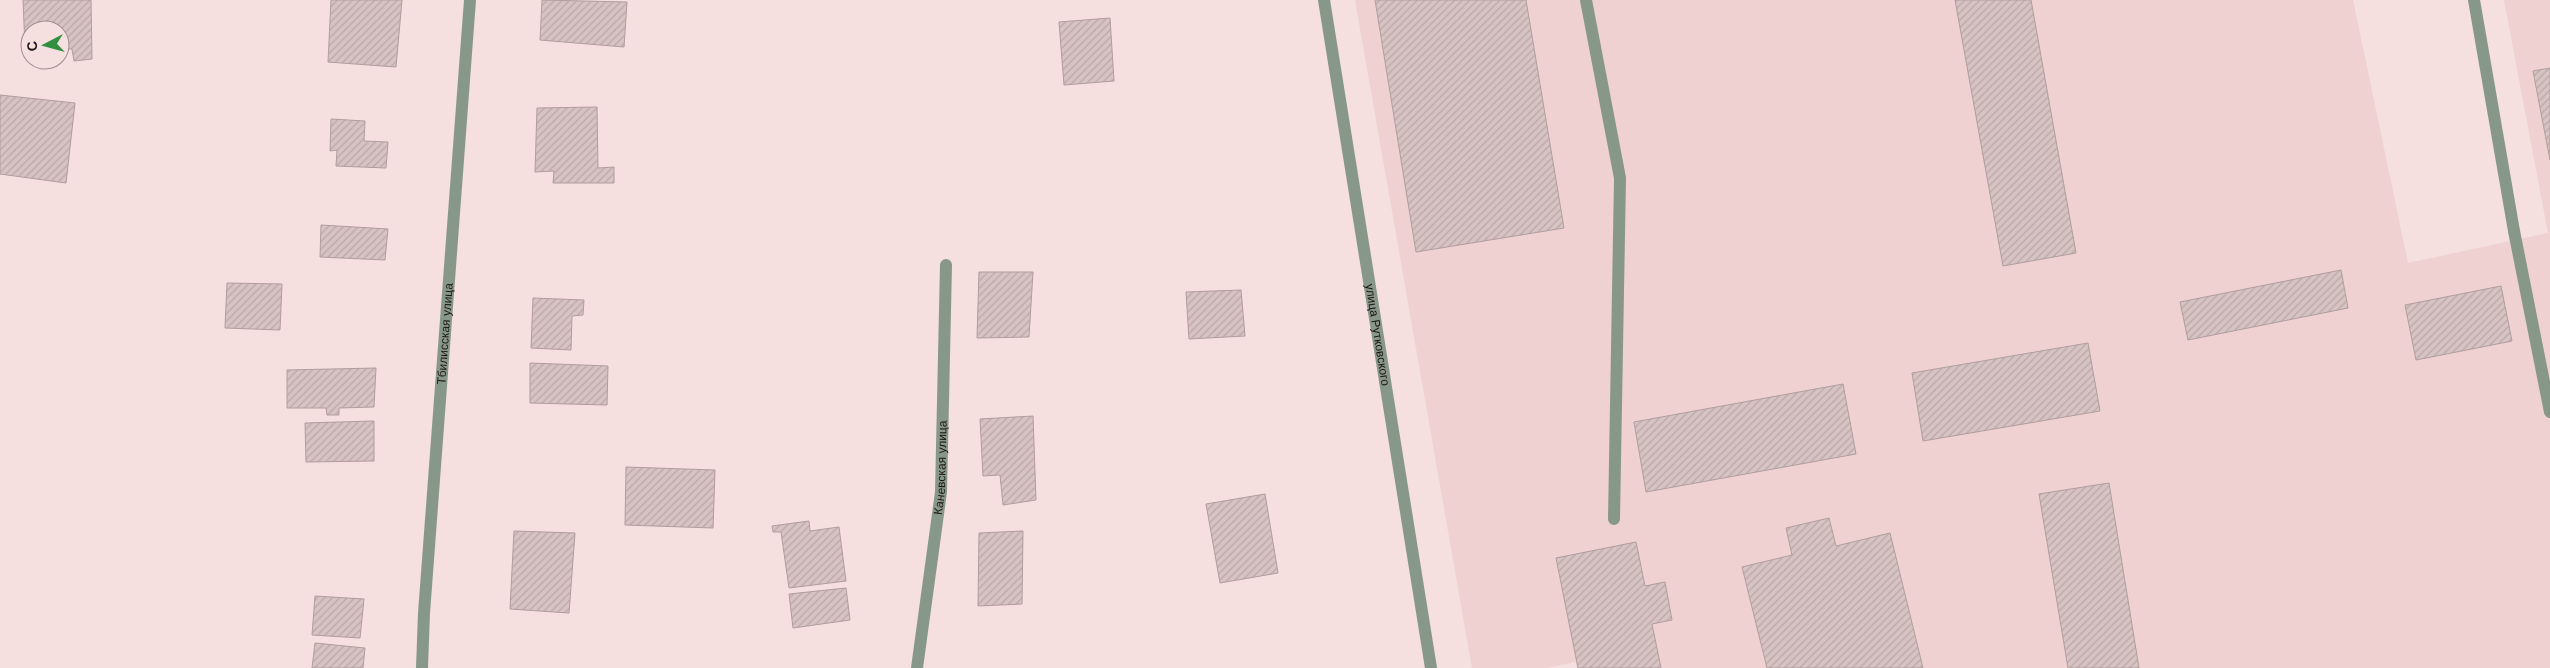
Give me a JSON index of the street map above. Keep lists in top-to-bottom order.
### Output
{
  "streets": {
    "street": ["Тбилисская улица", "улица Рутковского", "Каневская улица"]
  },
  "north": "left"
}
